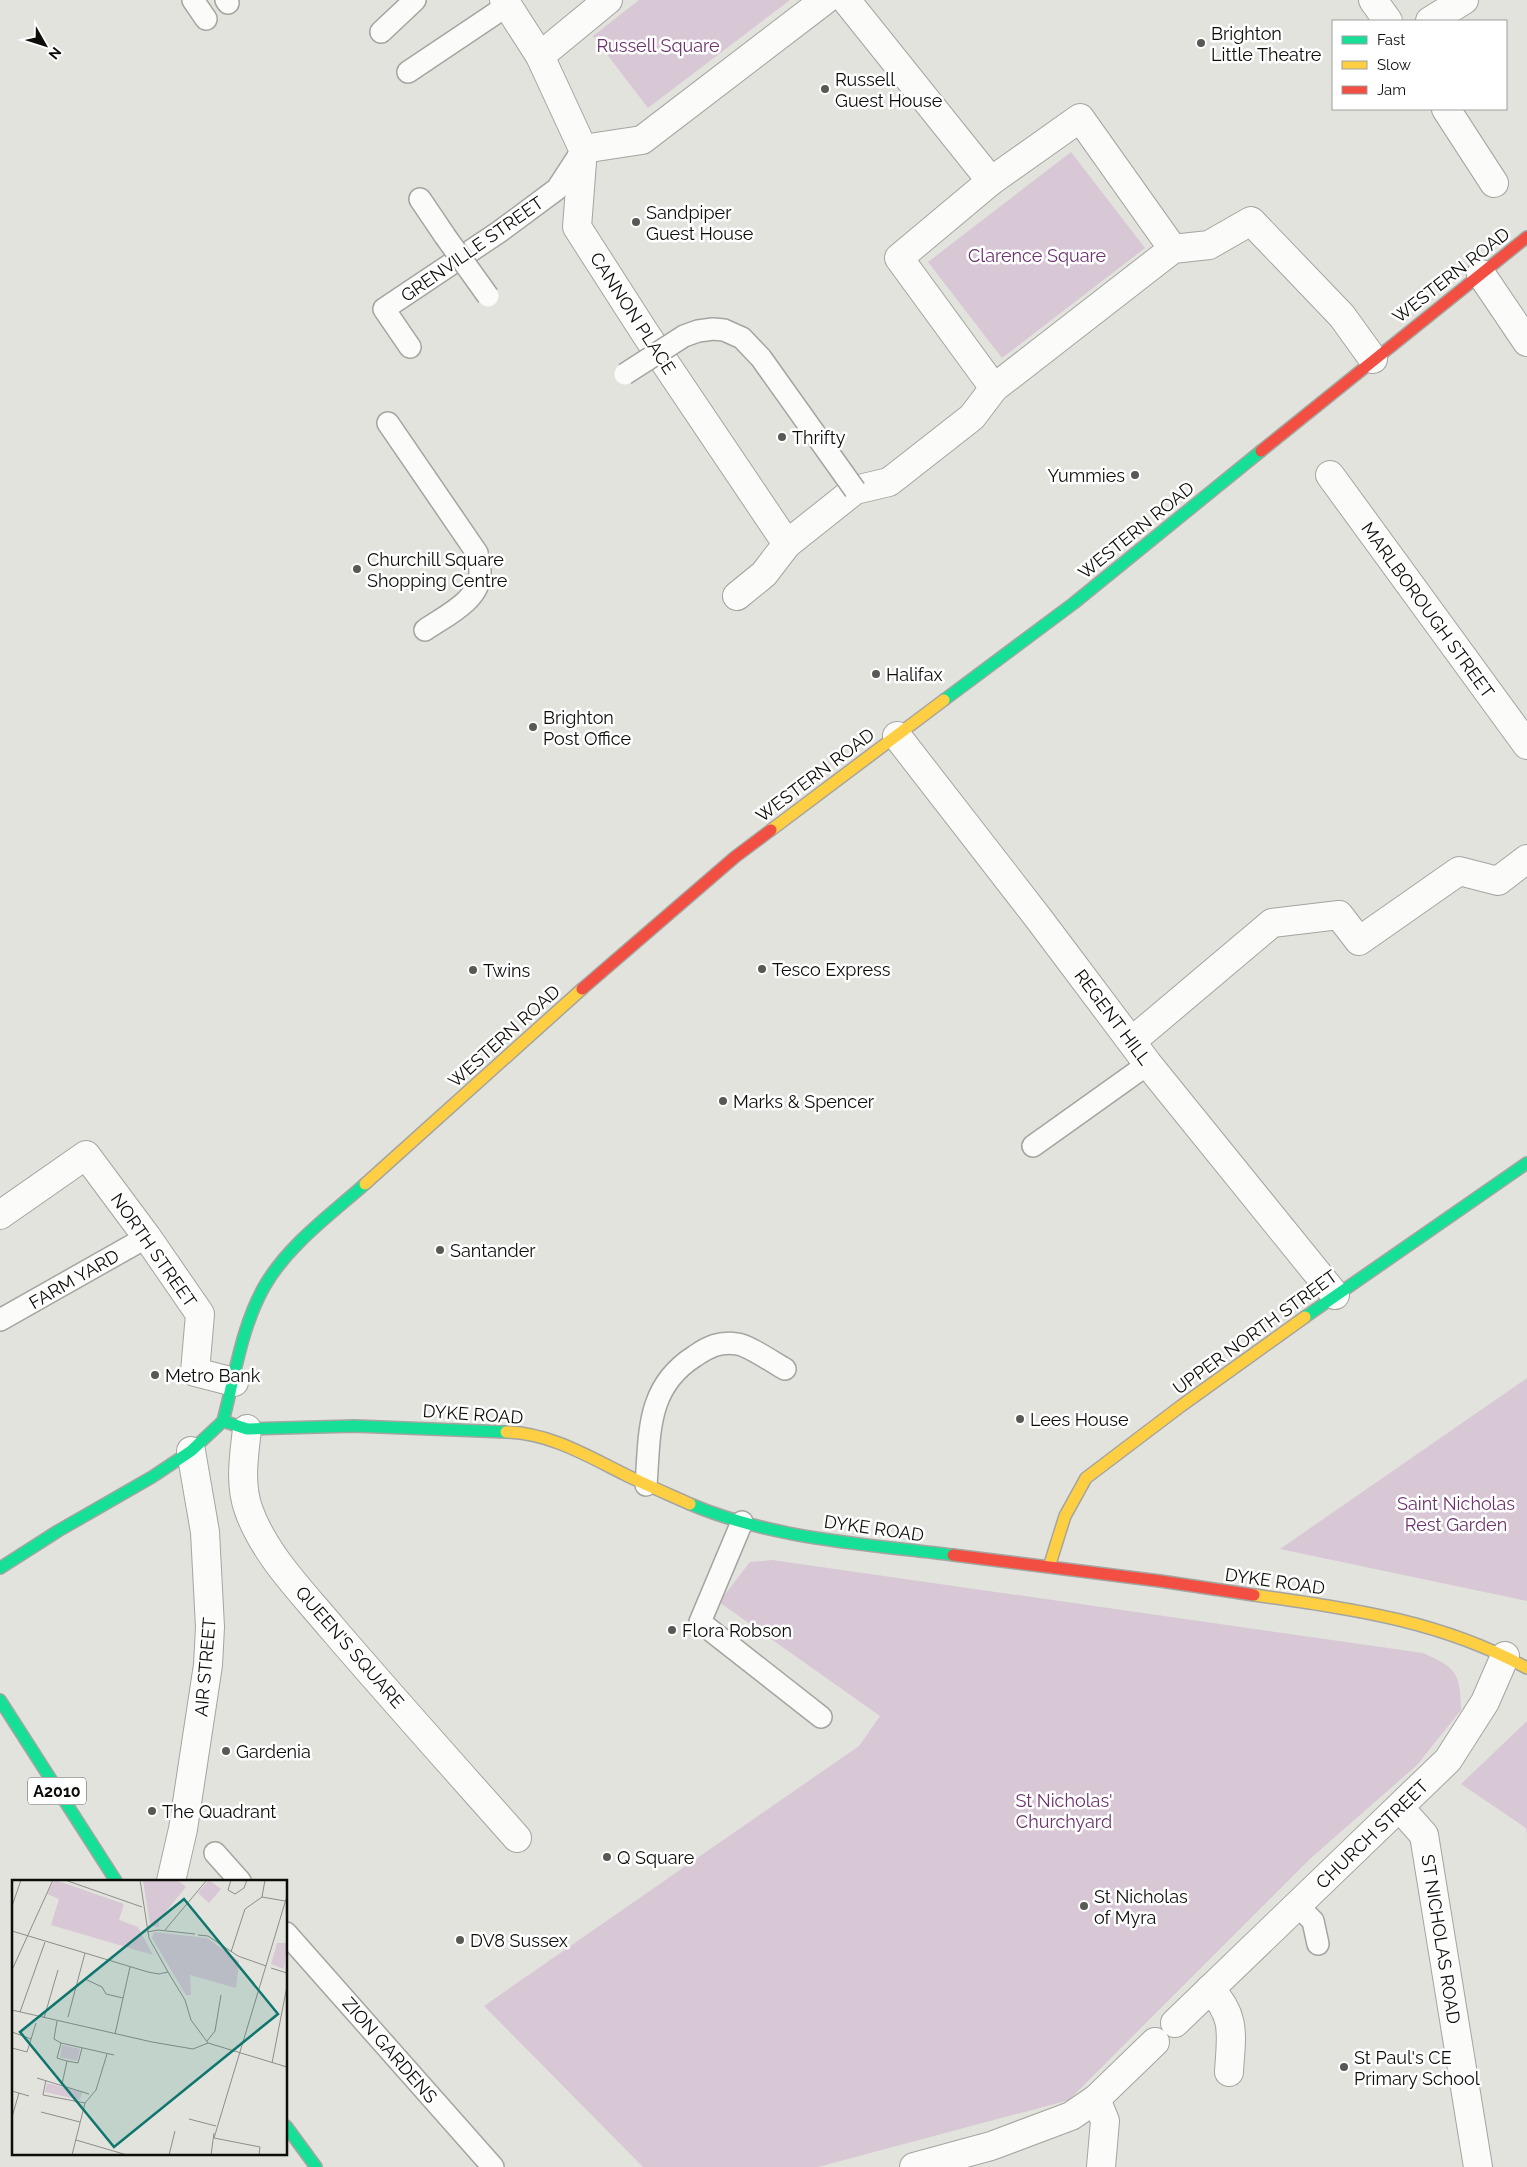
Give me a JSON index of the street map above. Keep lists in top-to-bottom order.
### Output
{
  "streets": {
    "street": [
      "WESTERN ROAD",
      "CANNON PLACE",
      "MARLBOROUGH STREET",
      "REGENT HILL",
      "NORTH STREET",
      "UPPER NORTH STREET",
      "DYKE ROAD",
      "QUEEN'S SQUARE",
      "AIR STREET",
      "A2010",
      "CHURCH STREET",
      "ST NICHOLAS ROAD"
    ],
    "lane": ["GRENVILLE STREET", "FARM YARD", "ZION GARDENS"]
  },
  "crossings": [
    ["GRENVILLE STREET", "CANNON PLACE"],
    ["WESTERN ROAD", "REGENT HILL"],
    ["WESTERN ROAD", "NORTH STREET"],
    ["WESTERN ROAD", "DYKE ROAD"],
    ["WESTERN ROAD", "QUEEN'S SQUARE"],
    ["REGENT HILL", "UPPER NORTH STREET"],
    ["NORTH STREET", "FARM YARD"],
    ["UPPER NORTH STREET", "DYKE ROAD"],
    ["DYKE ROAD", "QUEEN'S SQUARE"],
    ["DYKE ROAD", "CHURCH STREET"],
    ["CHURCH STREET", "ST NICHOLAS ROAD"]
  ],
  "parks": [
    "Russell Square",
    "Clarence Square",
    "Saint Nicholas Rest Garden",
    "St Nicholas' Churchyard"
  ],
  "places": [
    "Brighton Little Theatre",
    "Russell Guest House",
    "Sandpiper Guest House",
    "Thrifty",
    "Yummies",
    "Churchill Square Shopping Centre",
    "Halifax",
    "Brighton Post Office",
    "Tesco Express",
    "Twins",
    "Marks & Spencer",
    "Santander",
    "Metro Bank",
    "Lees House",
    "Flora Robson",
    "Gardenia",
    "The Quadrant",
    "Q Square",
    "St Nicholas of Myra",
    "DV8 Sussex",
    "St Paul's CE Primary School"
  ],
  "legend": ["Fast", "Slow", "Jam"],
  "north": "bottom right"
}
